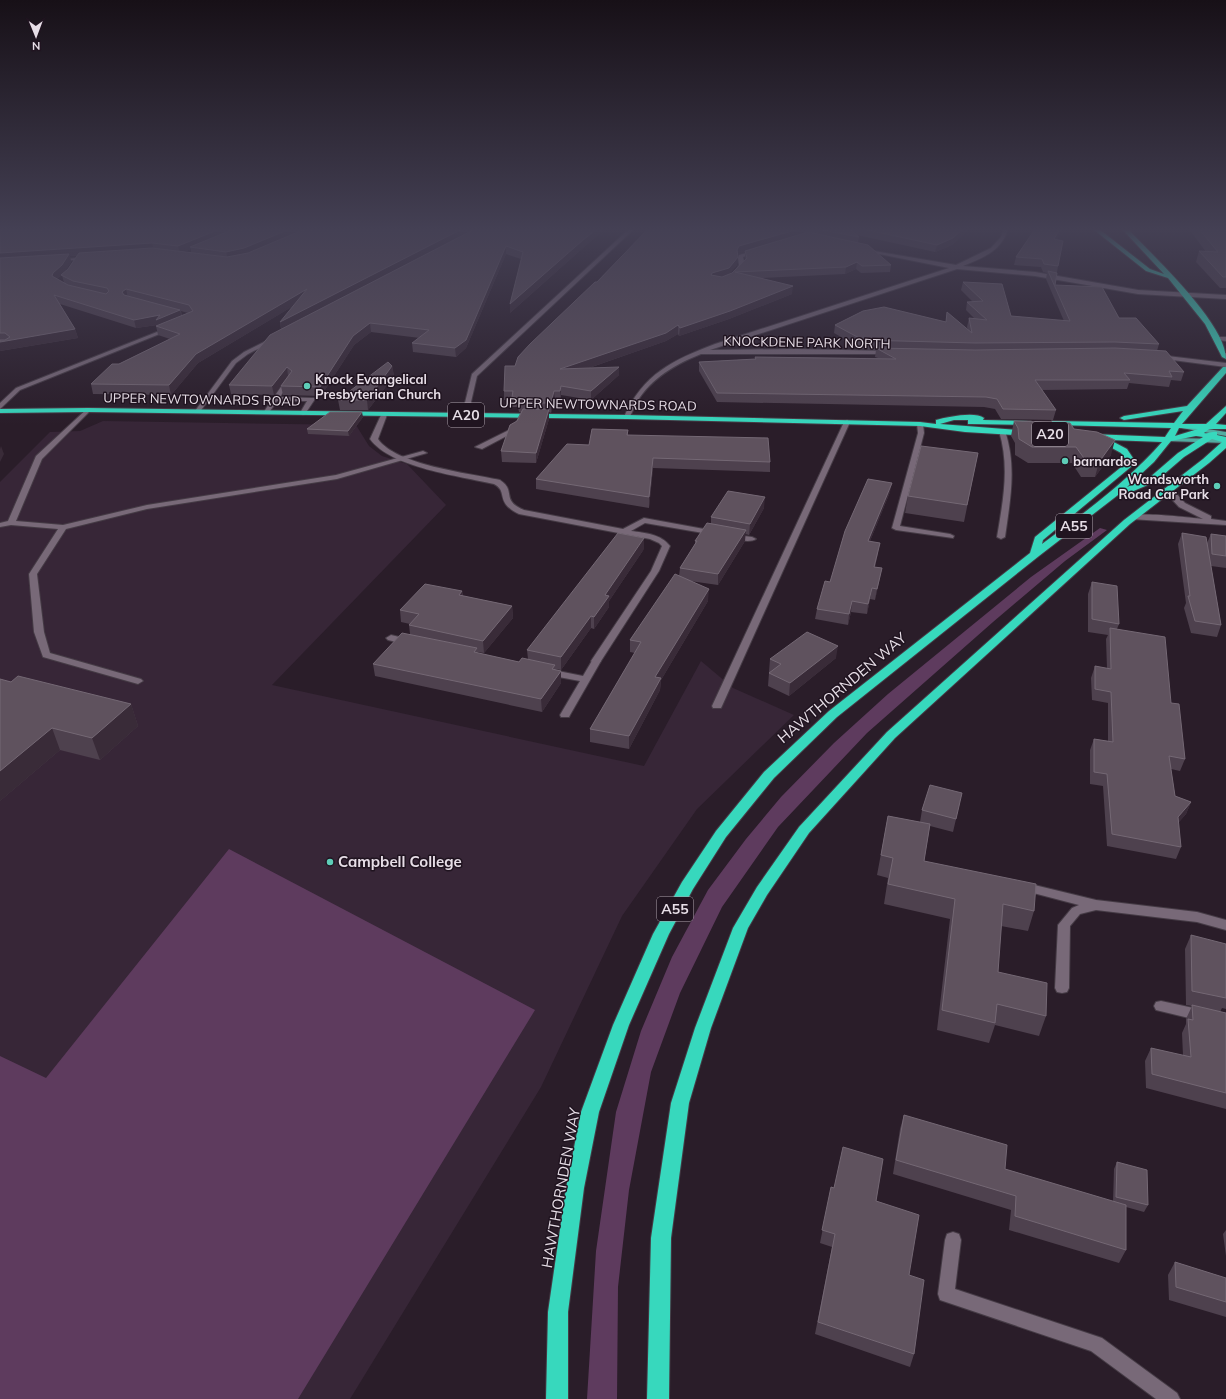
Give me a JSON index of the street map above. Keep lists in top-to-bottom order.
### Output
{
  "streets": {
    "highway": [
      "UPPER NEWTOWNARDS ROAD",
      "A20",
      "A55",
      "HAWTHORNDEN WAY"
    ],
    "street": ["KNOCKDENE PARK NORTH"]
  },
  "crossings": [
    ["A55", "HAWTHORNDEN WAY"]
  ],
  "places": [
    "Knock Evangelical Presbyterian Church",
    "barnardos",
    "Wandsworth Road Car Park",
    "Campbell College"
  ],
  "north": "bottom"
}
